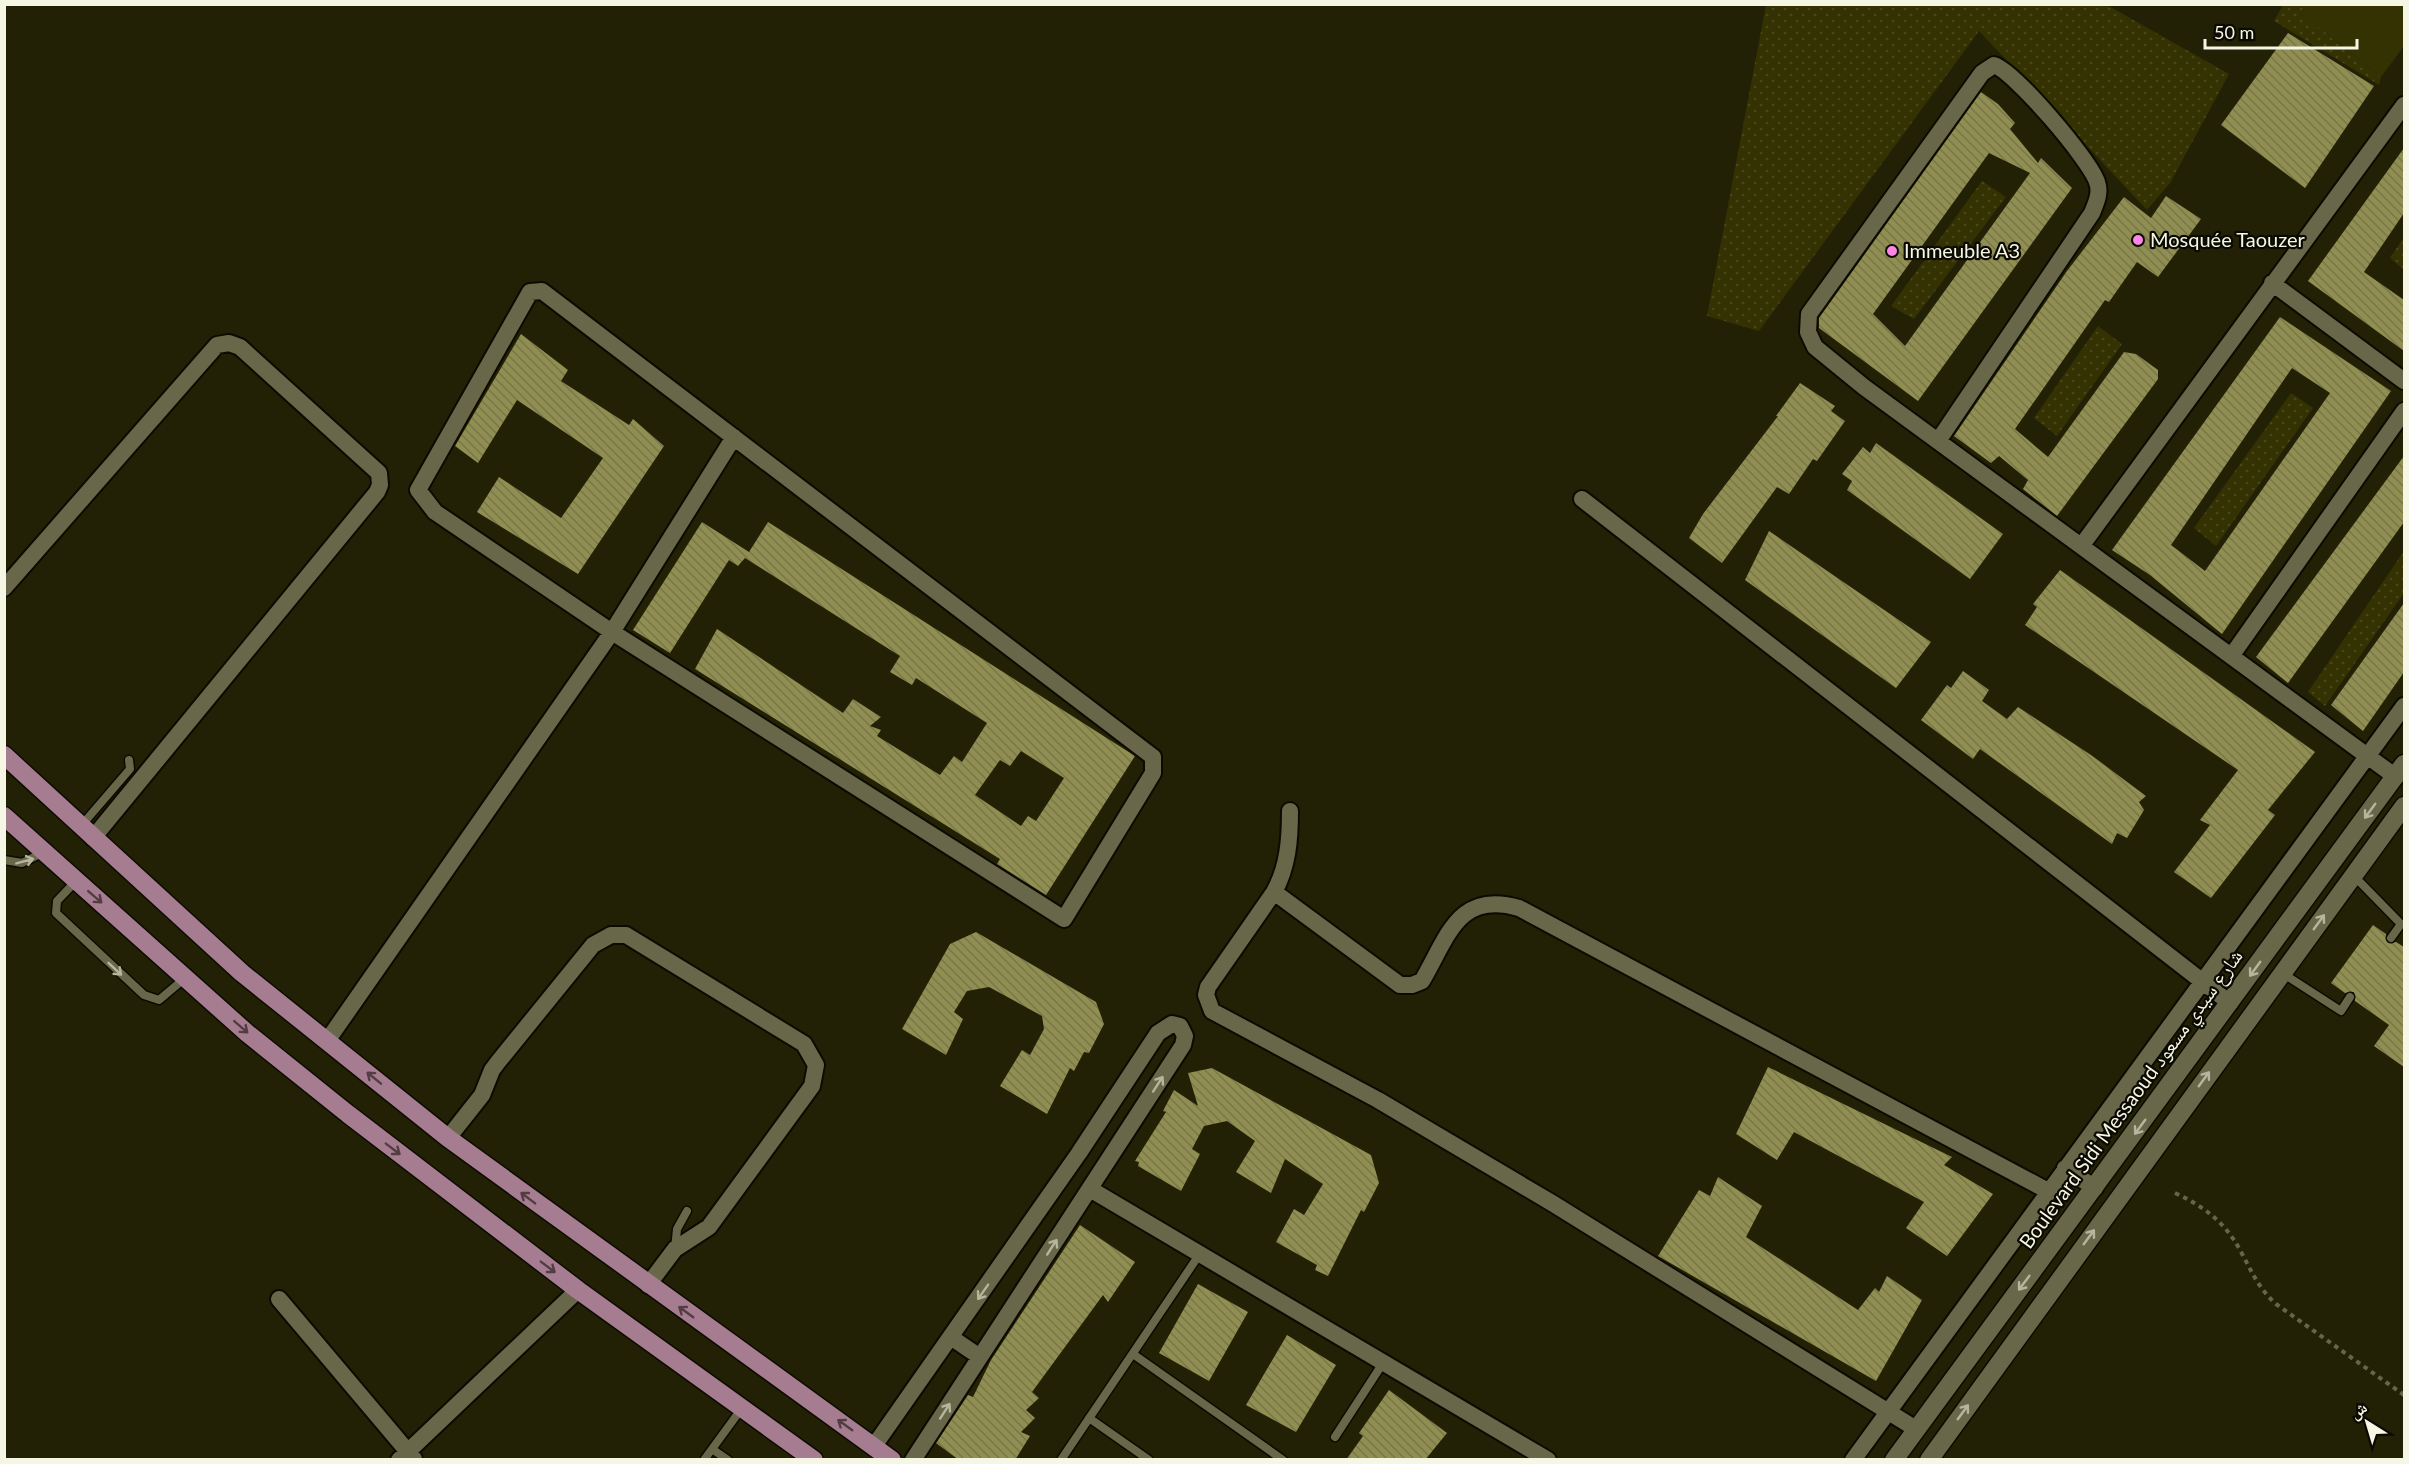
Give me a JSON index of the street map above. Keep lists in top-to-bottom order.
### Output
{
  "streets": {
    "street": ["Boulevard Sidi Messaoud شارع سيدي مسعود"]
  },
  "places": ["Mosquée Taouzer", "Immeuble A3"],
  "scale_bar": "50 m",
  "north": "top left"
}
